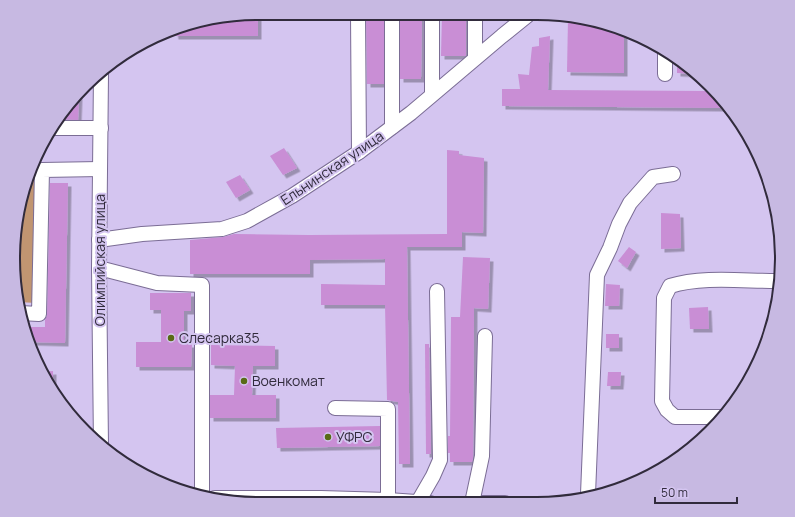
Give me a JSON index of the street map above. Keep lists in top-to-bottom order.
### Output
{
  "streets": {
    "street": ["Ельнинская улица", "Олимпийская улица"]
  },
  "crossings": [
    ["Ельнинская улица", "Олимпийская улица"]
  ],
  "places": ["Слесарка35", "Военкомат", "УФРС"],
  "scale_bar": "50 m"
}
